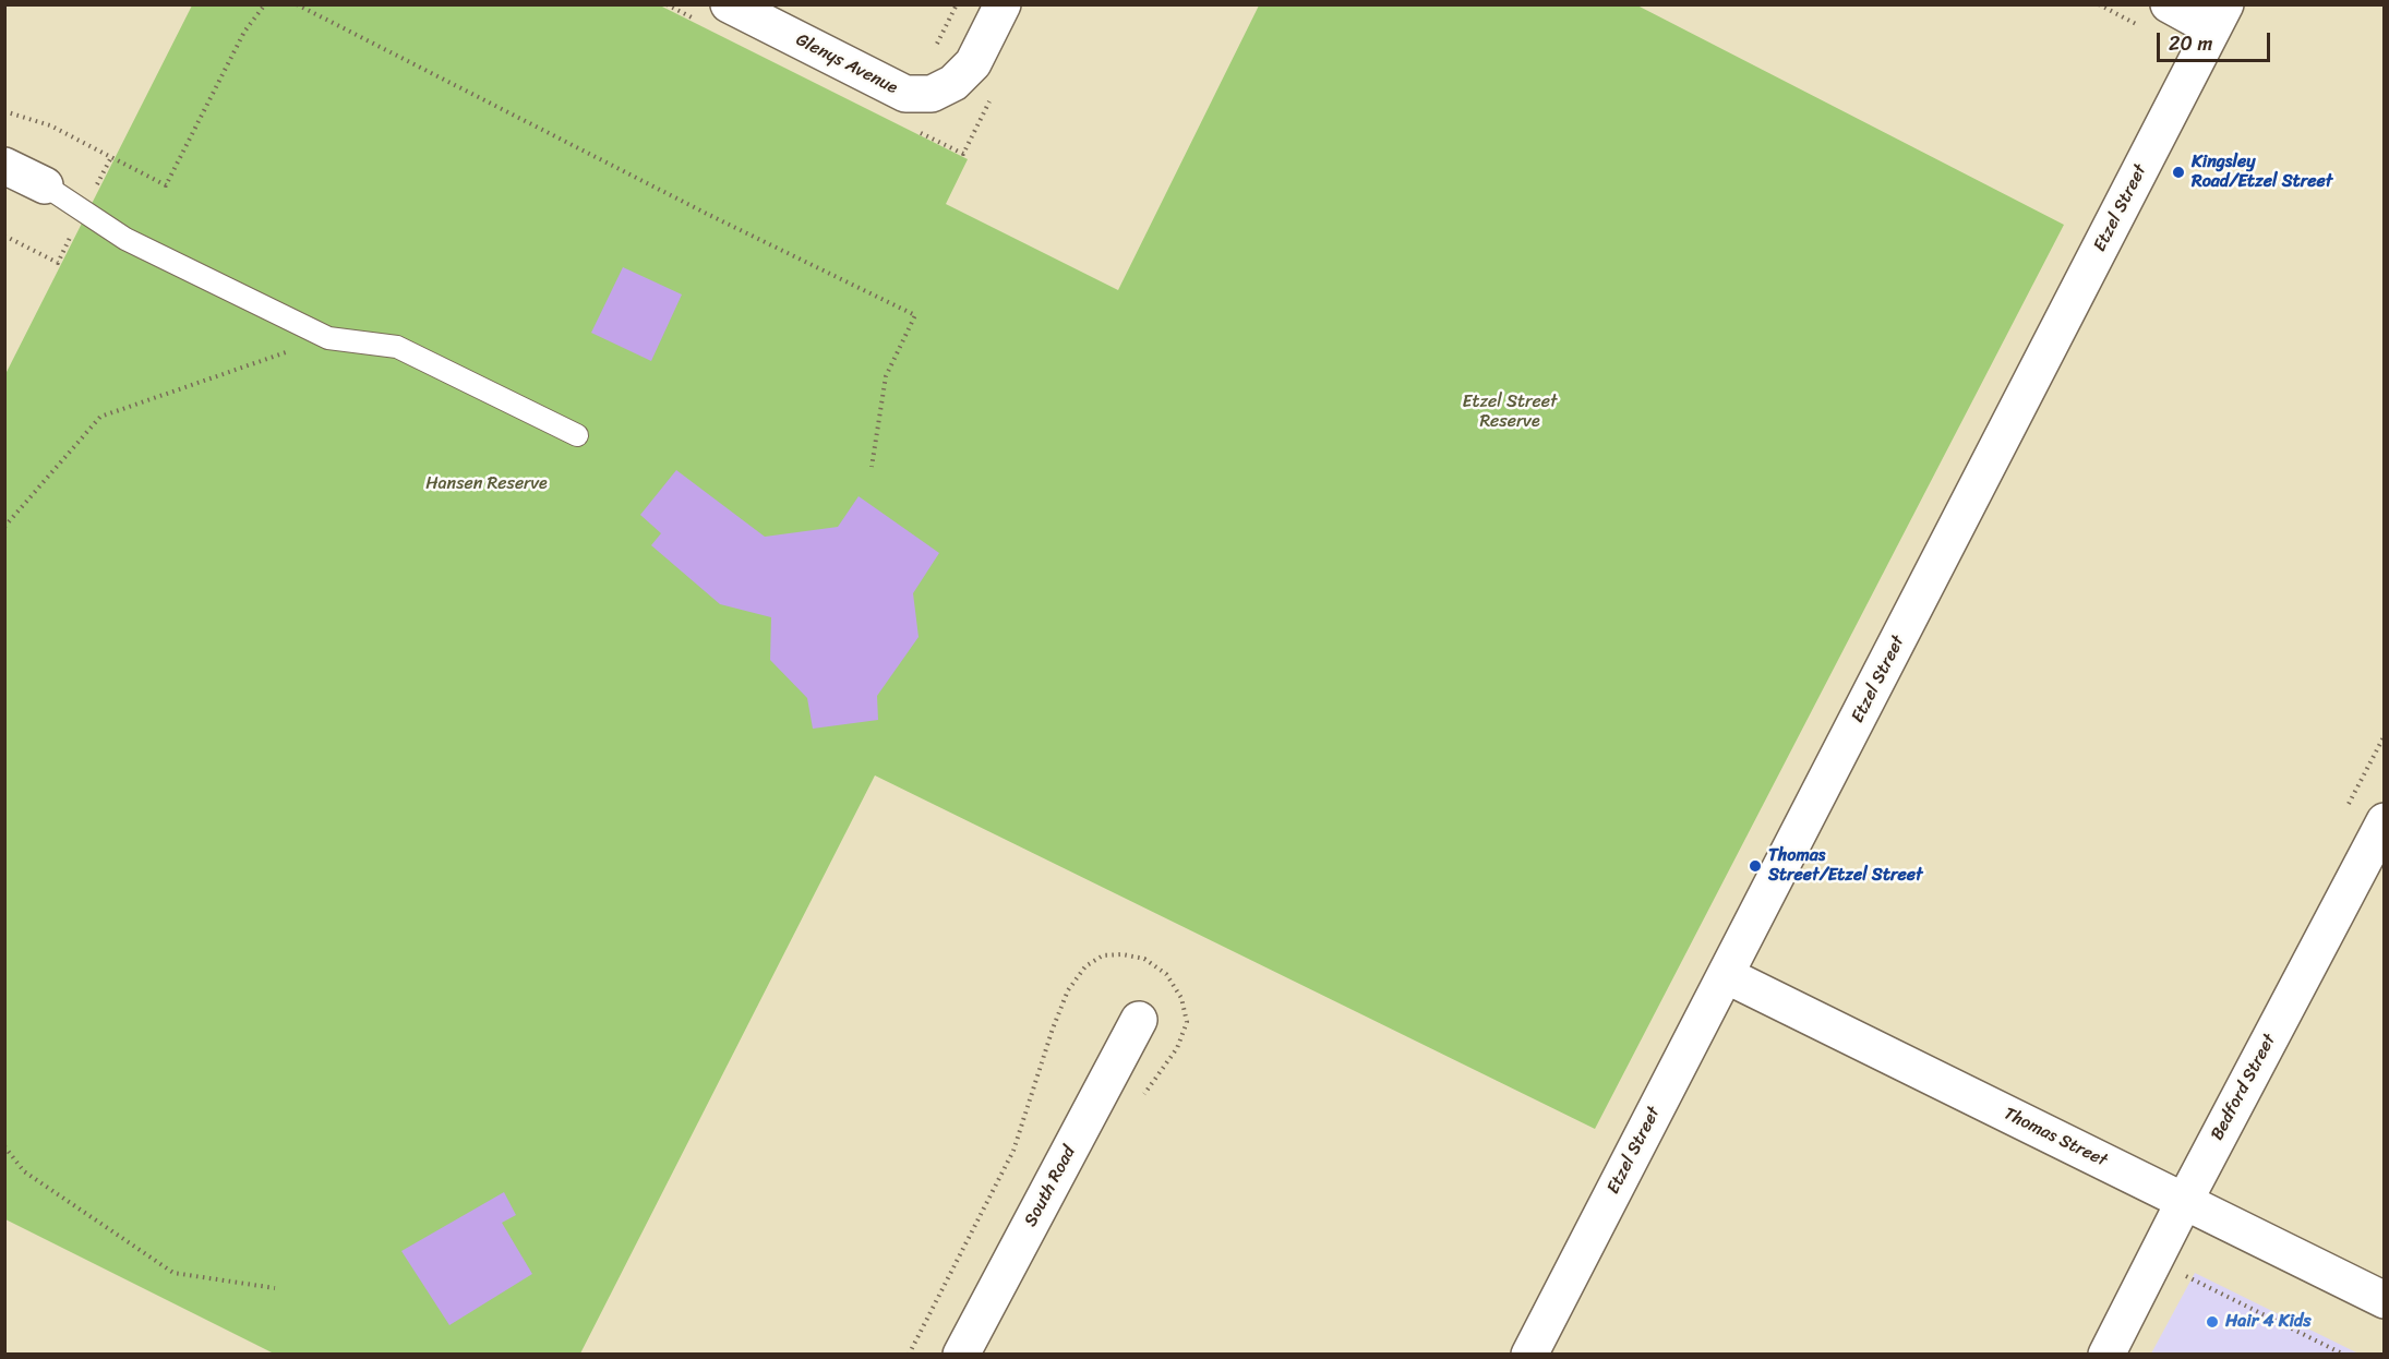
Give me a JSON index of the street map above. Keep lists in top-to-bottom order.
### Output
{
  "streets": {
    "street": [
      "Glenys Avenue",
      "Etzel Street",
      "Bedford Street",
      "Thomas Street",
      "South Road"
    ]
  },
  "crossings": [
    ["Etzel Street", "Thomas Street"],
    ["Bedford Street", "Thomas Street"]
  ],
  "parks": ["Etzel Street Reserve", "Hansen Reserve"],
  "places": ["Kingsley Road/Etzel Street", "Thomas Street/Etzel Street", "Hair 4 Kids"],
  "scale_bar": "20 m"
}
